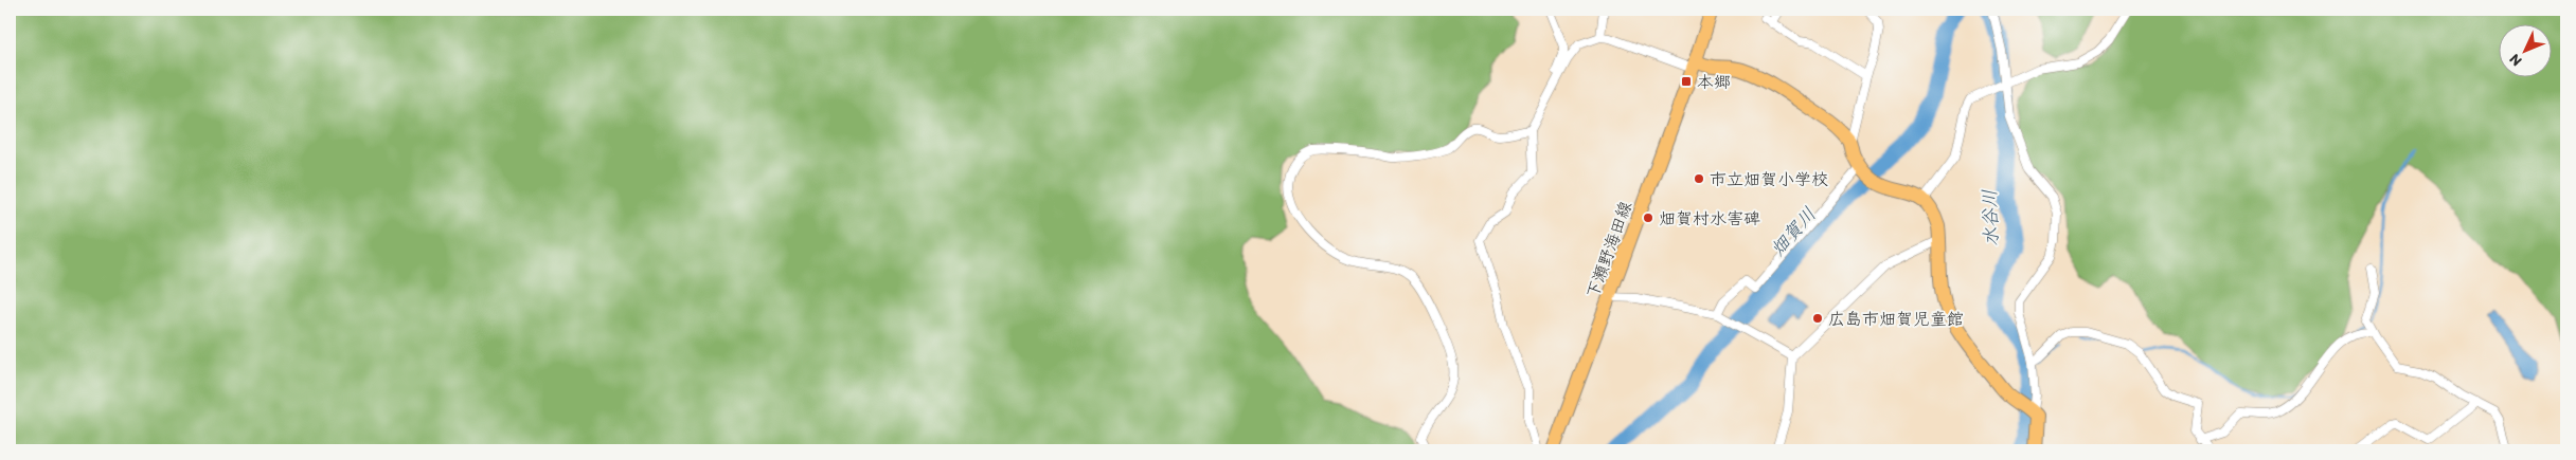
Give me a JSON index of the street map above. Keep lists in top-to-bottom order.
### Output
{
  "streets": {
    "main road": ["下瀬野海田線"]
  },
  "water": ["水谷川", "畑賀川"],
  "places": {
    "transit": ["本郷"],
    "other": ["市立畑賀小学校", "畑賀村水害碑", "広島市畑賀児童館"]
  },
  "north": "bottom left"
}
